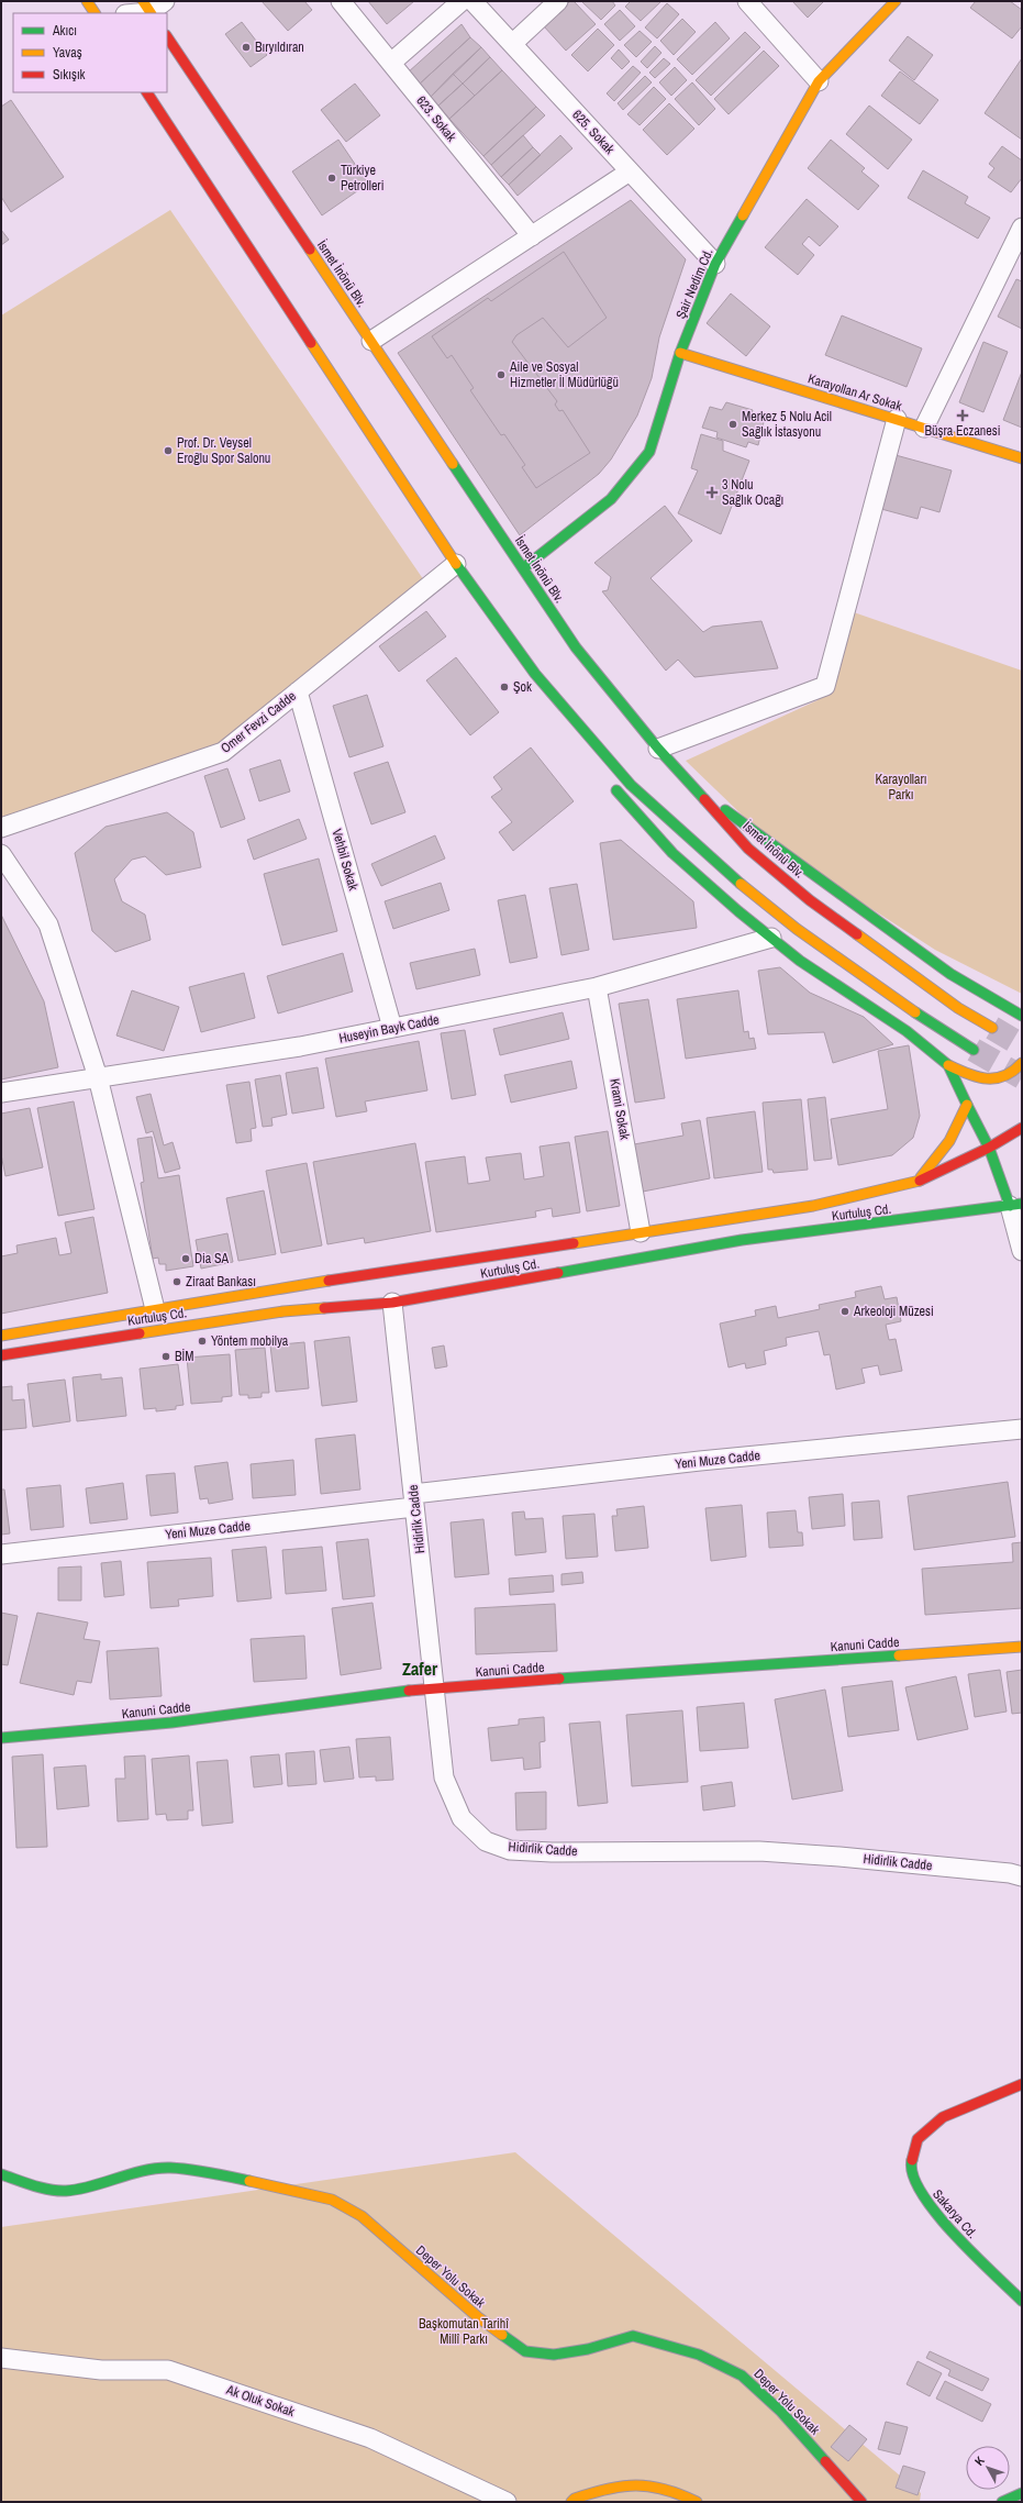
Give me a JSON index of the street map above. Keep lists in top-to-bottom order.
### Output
{
  "streets": {
    "main road": [
      "İsmet İnönü Blv.",
      "Şair Nedim Cd.",
      "Karayollan Ar Sokak",
      "Kurtuluş Cd.",
      "Kanuni Cadde",
      "Sakarya Cd.",
      "Deper Yolu Sokak"
    ],
    "street": [
      "623. Sokak",
      "625. Sokak",
      "Omer Fevzi Cadde",
      "Vehbil Sokak",
      "Huseyin Bayk Cadde",
      "Krami Sokak",
      "Yeni Muze Cadde",
      "Hidirlik Cadde",
      "Ak Oluk Sokak"
    ]
  },
  "crossings": [
    ["625. Sokak", "Şair Nedim Cd."],
    ["İsmet İnönü Blv.", "Şair Nedim Cd."],
    ["Şair Nedim Cd.", "Karayollan Ar Sokak"],
    ["Omer Fevzi Cadde", "Vehbil Sokak"],
    ["Vehbil Sokak", "Huseyin Bayk Cadde"],
    ["Huseyin Bayk Cadde", "Krami Sokak"],
    ["Krami Sokak", "Kurtuluş Cd."],
    ["Kurtuluş Cd.", "Hidirlik Cadde"],
    ["Yeni Muze Cadde", "Hidirlik Cadde"],
    ["Hidirlik Cadde", "Kanuni Cadde"]
  ],
  "districts": ["Zafer"],
  "parks": ["Karayolları Parkı", "Başkomutan Tarihî Millî Parkı"],
  "places": {
    "other": [
      "Bıryıldıran",
      "Türkiye Petrolleri",
      "Aile ve Sosyal Hizmetler İl Müdürlüğü",
      "Merkez 5 Nolu Acil Sağlık İstasyonu",
      "Prof. Dr. Veysel Eroğlu Spor Salonu",
      "Şok",
      "Dia SA",
      "Ziraat Bankası",
      "Arkeoloji Müzesi",
      "Yöntem mobilya",
      "BİM"
    ],
    "health": ["Büşra Eczanesi", "3 Nolu Sağlık Ocağı"]
  },
  "legend": ["Akıcı", "Yavaş", "Sıkışık"],
  "north": "top left"
}
